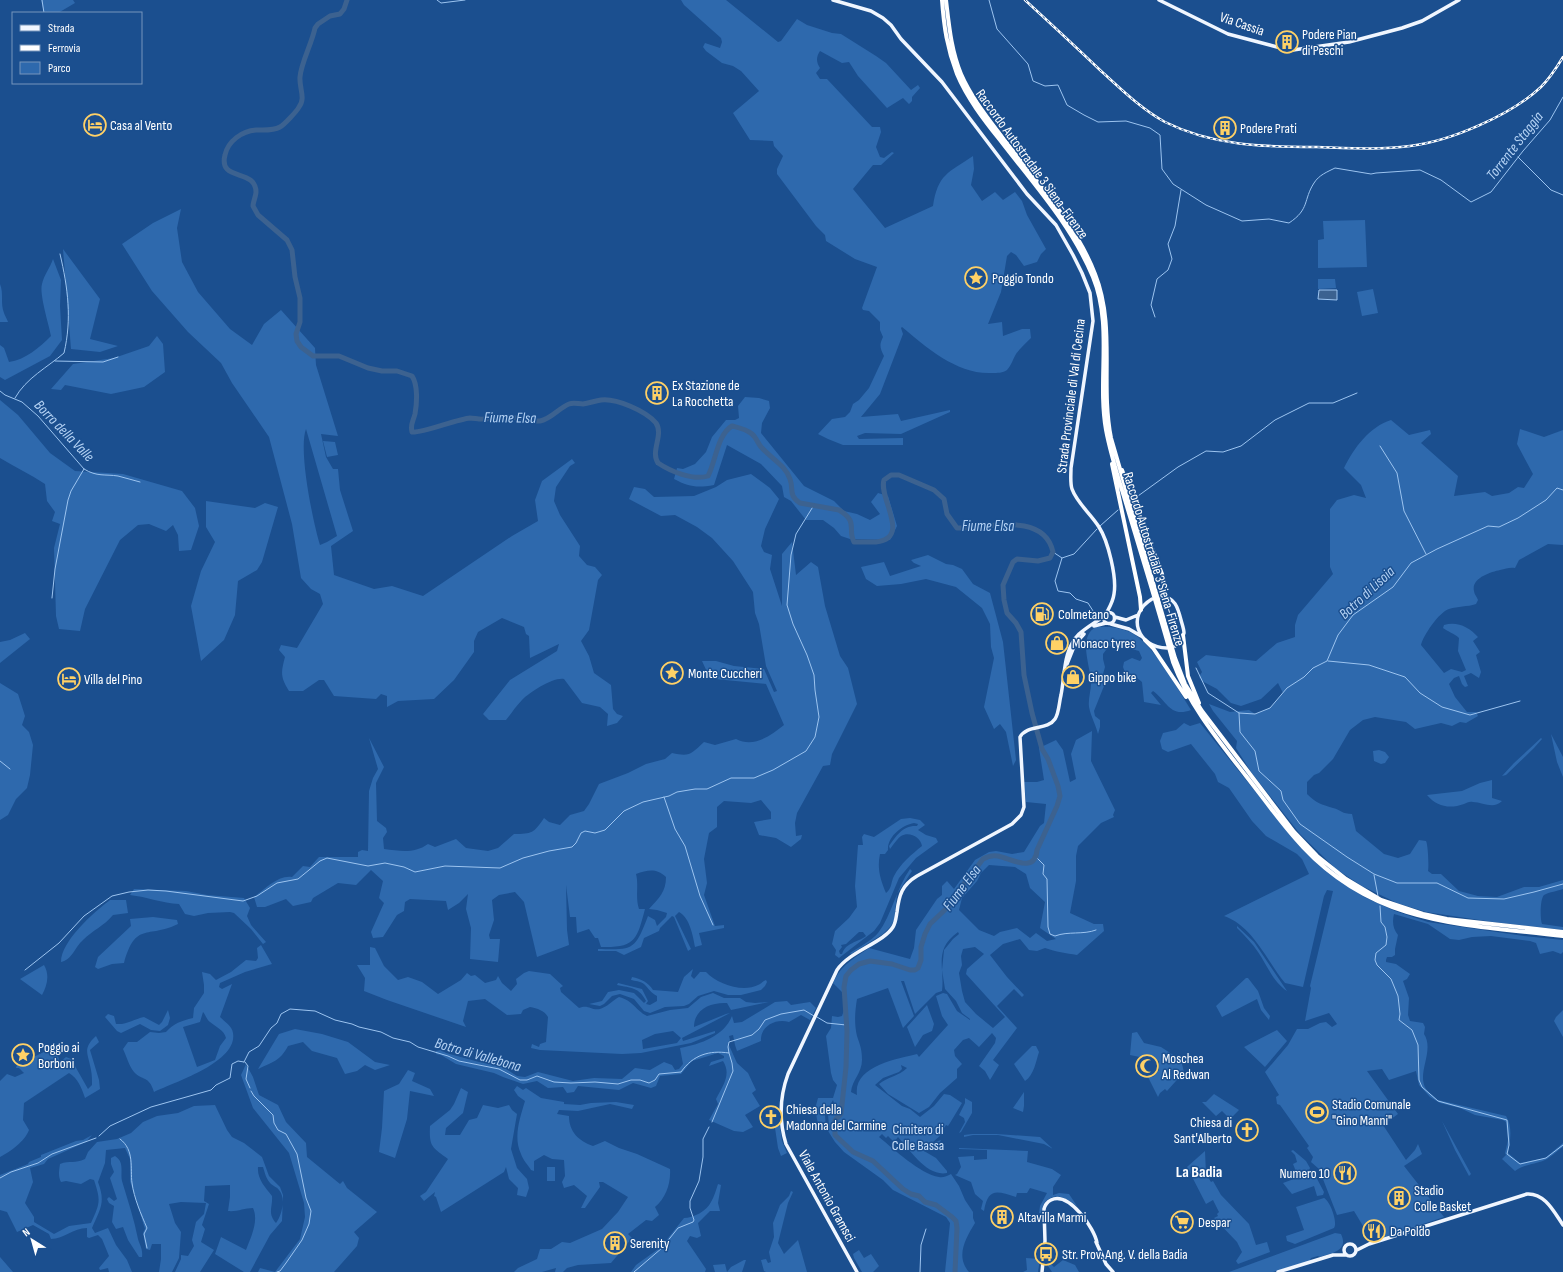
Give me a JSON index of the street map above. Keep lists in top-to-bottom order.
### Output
{
  "streets": {
    "highway": ["Raccordo Autostradale 3 Siena-Firenze"],
    "main road": ["Via Cassia", "Strada Provinciale di Val di Cecina", "Viale Antonio Gramsci"]
  },
  "districts": ["La Badia"],
  "water": [
    "Torrente Staggia",
    "Fiume Elsa",
    "Borro della Valle",
    "Botro di Lisoia",
    "Botro di Vallebona"
  ],
  "parks": ["Cimitero di Colle Bassa"],
  "places": {
    "building": [
      "Podere Pian di Peschi",
      "Podere Prati",
      "Ex Stazione de La Rocchetta",
      "Stadio Colle Basket",
      "Altavilla Marmi",
      "Serenity"
    ],
    "hotel": ["Casa al Vento", "Villa del Pino"],
    "place": ["Poggio Tondo", "Monte Cuccheri", "Poggio ai Borboni"],
    "fuel station": ["Colmetano"],
    "shop": ["Monaco tyres", "Gippo bike"],
    "mosque": ["Moschea Al Redwan"],
    "sports": ["Stadio Comunale \"Gino Manni\""],
    "church": ["Chiesa della Madonna del Carmine", "Chiesa di Sant'Alberto"],
    "restaurant": ["Numero 10", "Da Poldo"],
    "supermarket": ["Despar"],
    "bus stop": ["Str. Prov. Ang. V. della Badia"]
  },
  "legend": ["Strada", "Ferrovia", "Parco"],
  "north": "top left"
}
